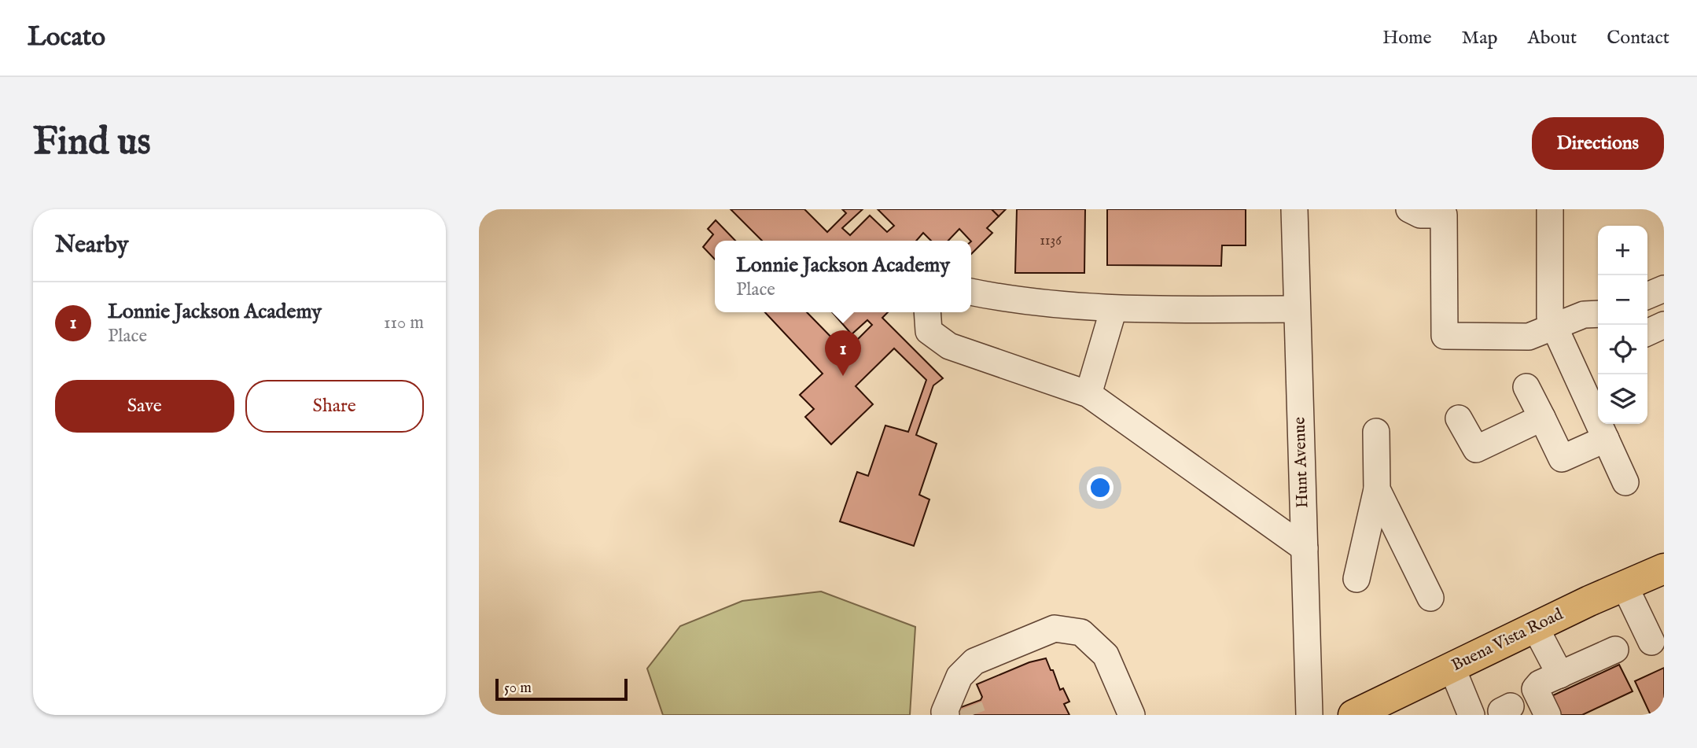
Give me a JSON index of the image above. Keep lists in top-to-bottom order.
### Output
{
  "streets": {
    "main road": ["Buena Vista Road"],
    "street": ["Hunt Avenue"]
  },
  "house_numbers": ["1136"],
  "scale_bar": "50 m",
  "page": {
    "header": "Locato",
    "nav": [
      "Home",
      "Map",
      "About",
      "Contact"
    ],
    "buttons": [
      "Directions",
      ["Save", "Share"]
    ],
    "title": "Find us",
    "heading": "Nearby",
    "map_buttons": ["+", "−"],
    "popup": ["Lonnie Jackson Academy", "Place"],
    "list": [
      {
        "mark": "1",
        "name": "Lonnie Jackson Academy",
        "note": "Place",
        "value": "110 m"
      }
    ],
    "pins": "1",
    "scale": "50 m"
  }
}
